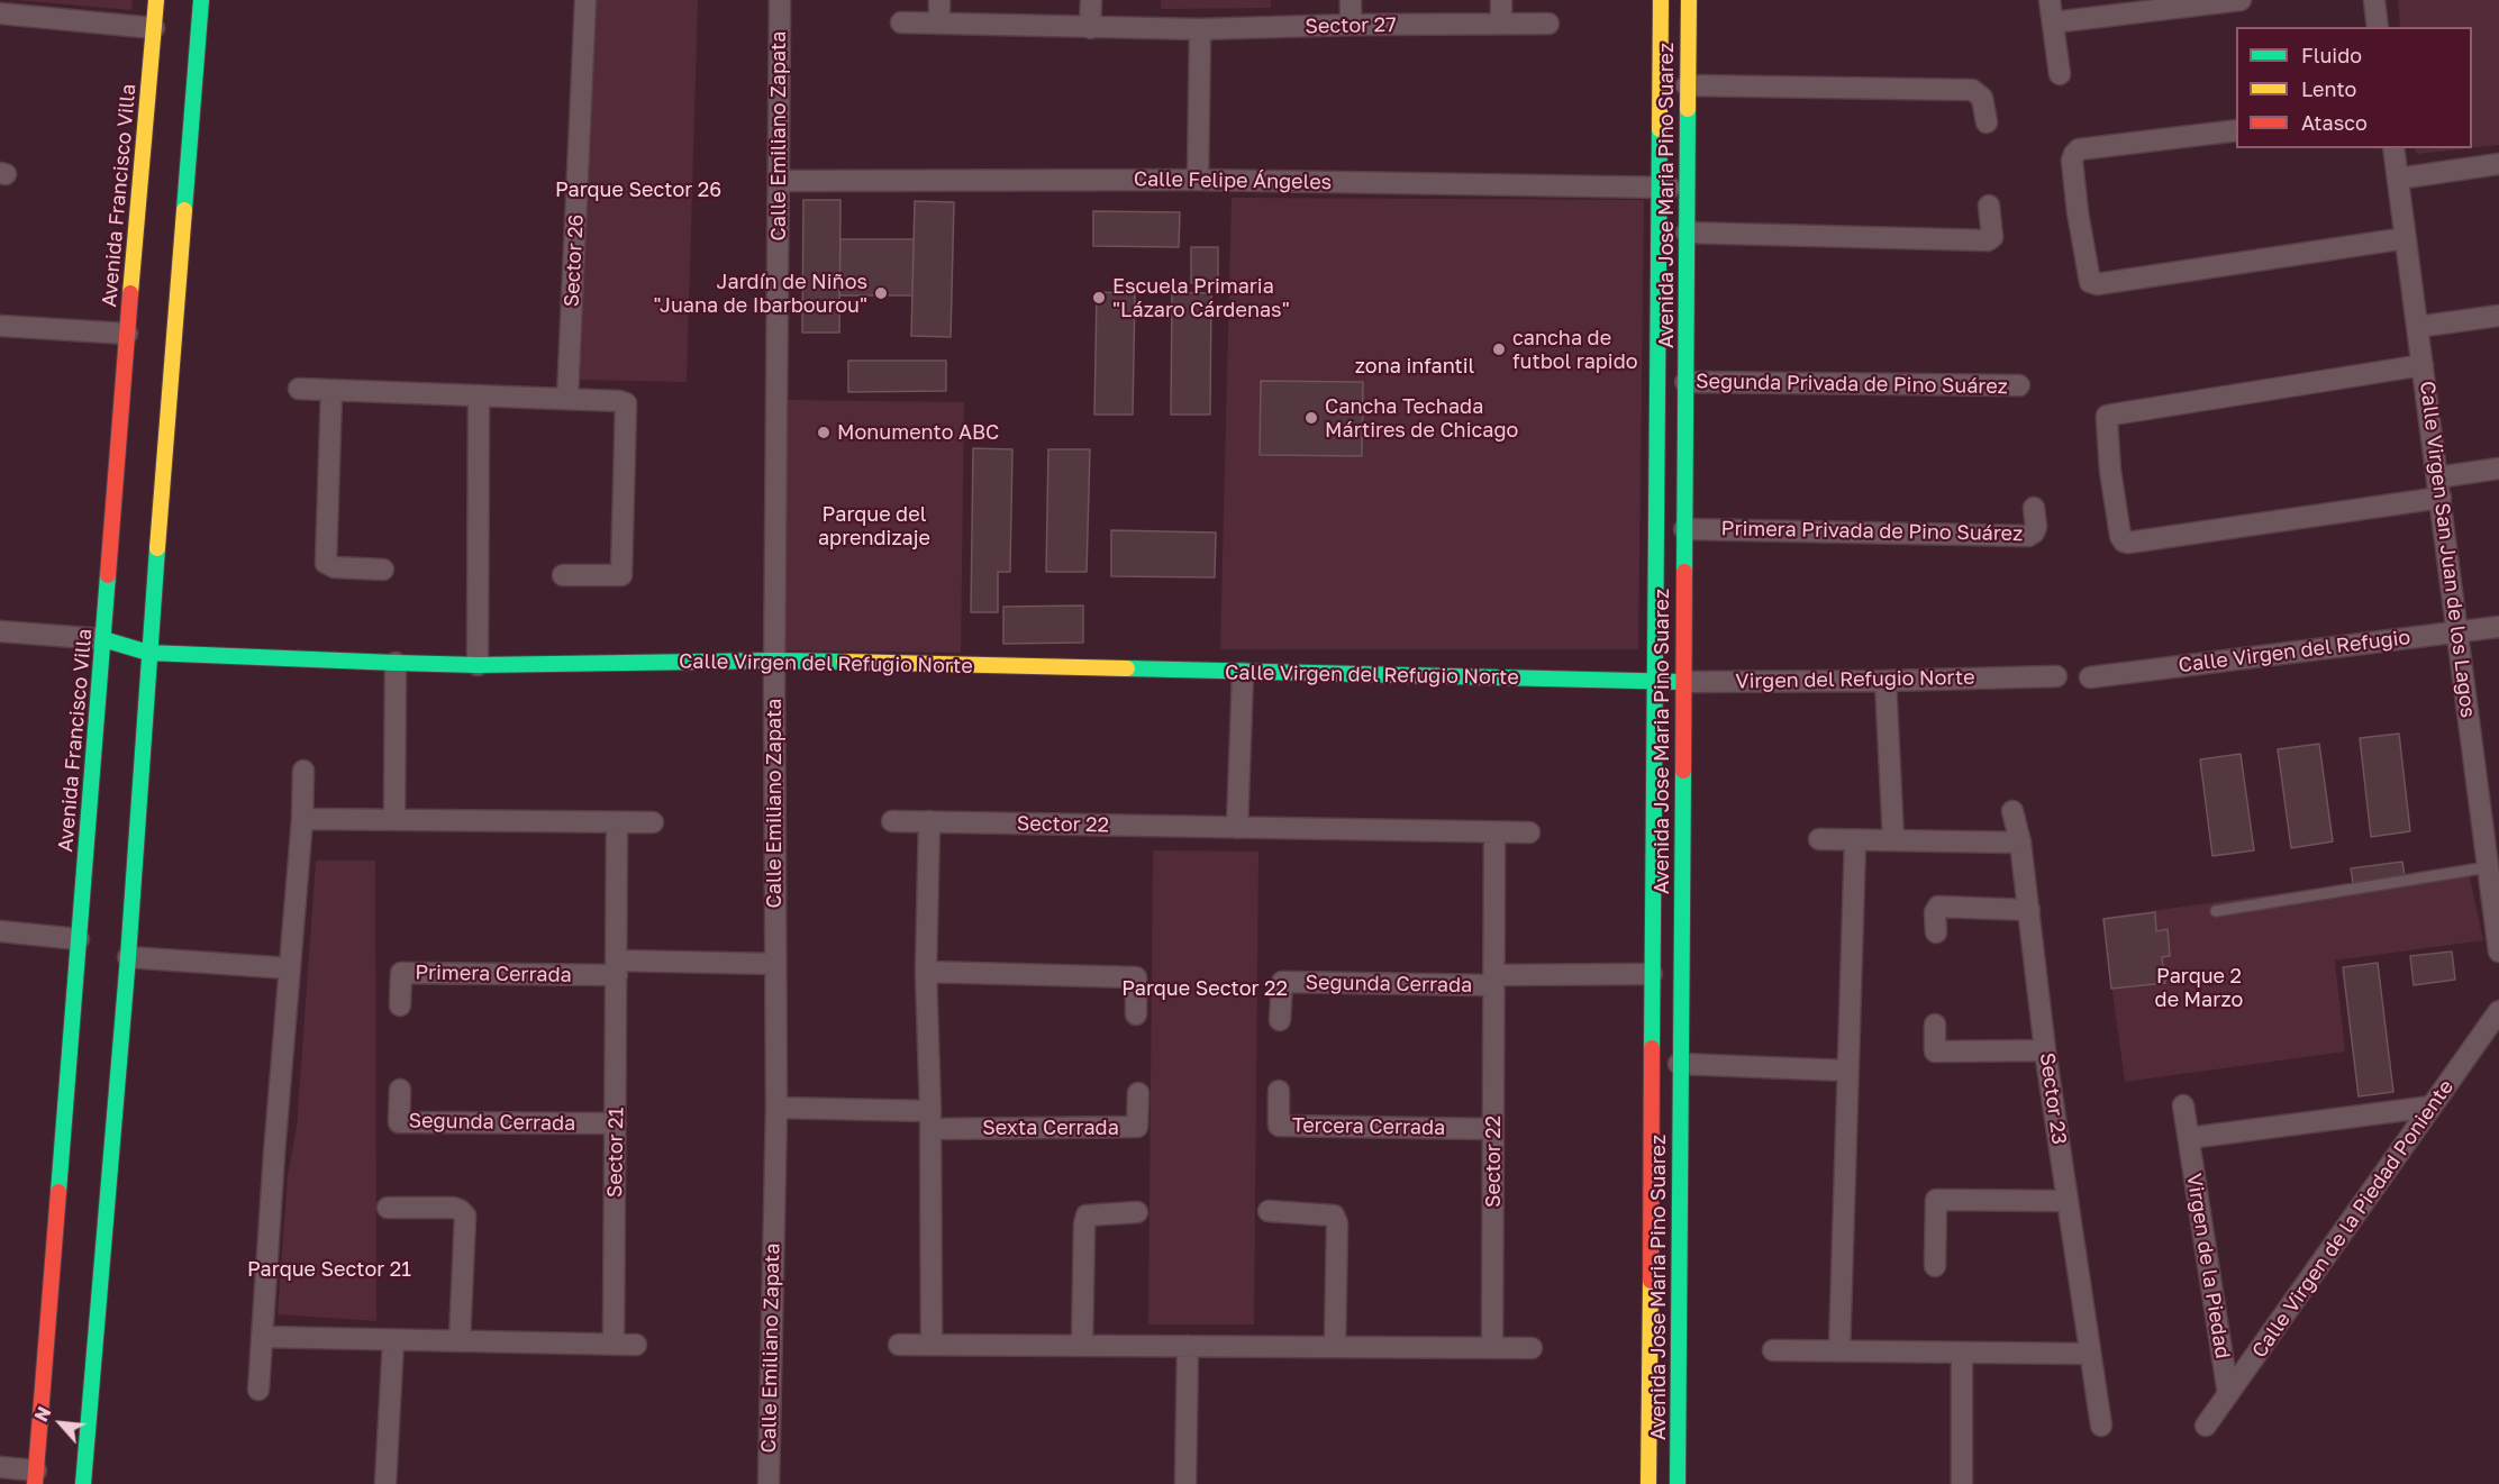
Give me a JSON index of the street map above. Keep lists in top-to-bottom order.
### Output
{
  "streets": {
    "street": [
      "Sector 27",
      "Calle Emiliano Zapata",
      "Calle Felipe Ángeles",
      "Avenida Francisco Villa",
      "Avenida Jose Maria Pino Suarez",
      "Sector 26",
      "Segunda Privada de Pino Suárez",
      "Primera Privada de Pino Suárez",
      "Calle Virgen San Juan de los Lagos",
      "Calle Virgen del Refugio",
      "Calle Virgen del Refugio Norte",
      "Virgen del Refugio Norte",
      "Sector 22",
      "Primera Cerrada",
      "Segunda Cerrada",
      "Sector 23",
      "Tercera Cerrada",
      "Sexta Cerrada",
      "Sector 21",
      "Calle Virgen de la Piedad Poniente",
      "Virgen de la Piedad"
    ]
  },
  "crossings": [
    ["Calle Emiliano Zapata", "Calle Felipe Ángeles"],
    ["Calle Emiliano Zapata", "Calle Virgen del Refugio Norte"],
    ["Calle Felipe Ángeles", "Avenida Jose Maria Pino Suarez"],
    ["Avenida Francisco Villa", "Calle Virgen del Refugio Norte"],
    ["Avenida Jose Maria Pino Suarez", "Segunda Privada de Pino Suárez"],
    ["Avenida Jose Maria Pino Suarez", "Primera Privada de Pino Suárez"],
    ["Avenida Jose Maria Pino Suarez", "Calle Virgen del Refugio Norte"],
    ["Avenida Jose Maria Pino Suarez", "Virgen del Refugio Norte"],
    ["Calle Virgen San Juan de los Lagos", "Calle Virgen del Refugio"],
    ["Calle Virgen del Refugio Norte", "Virgen del Refugio Norte"],
    ["Sector 22", "Segunda Cerrada"],
    ["Sector 22", "Tercera Cerrada"],
    ["Primera Cerrada", "Sector 21"],
    ["Segunda Cerrada", "Sector 21"],
    ["Calle Virgen de la Piedad Poniente", "Virgen de la Piedad"]
  ],
  "parks": [
    "Parque Sector 26",
    "zona infantil",
    "Parque del aprendizaje",
    "Parque 2 de Marzo",
    "Parque Sector 22",
    "Parque Sector 21"
  ],
  "places": [
    "Jardín de Niños \"Juana de Ibarbourou\"",
    "Escuela Primaria \"Lázaro Cárdenas\"",
    "cancha de futbol rapido",
    "Cancha Techada Mártires de Chicago",
    "Monumento ABC"
  ],
  "legend": ["Fluido", "Lento", "Atasco"],
  "north": "top left"
}
